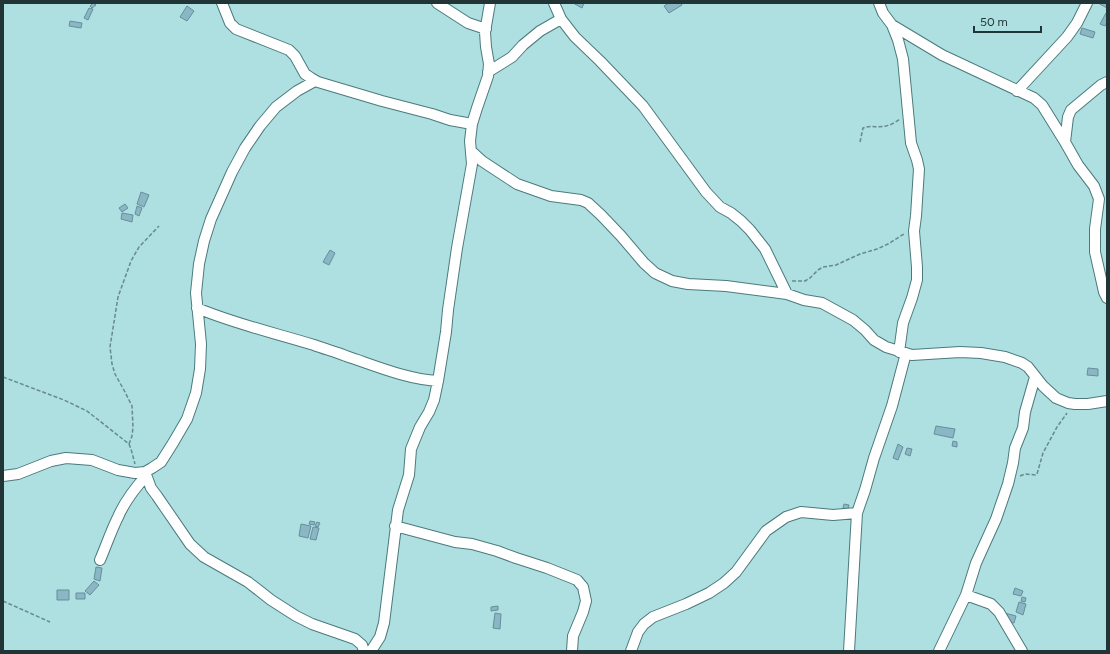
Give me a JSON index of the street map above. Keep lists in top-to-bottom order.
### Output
{
  "scale_bar": "50 m"
}
